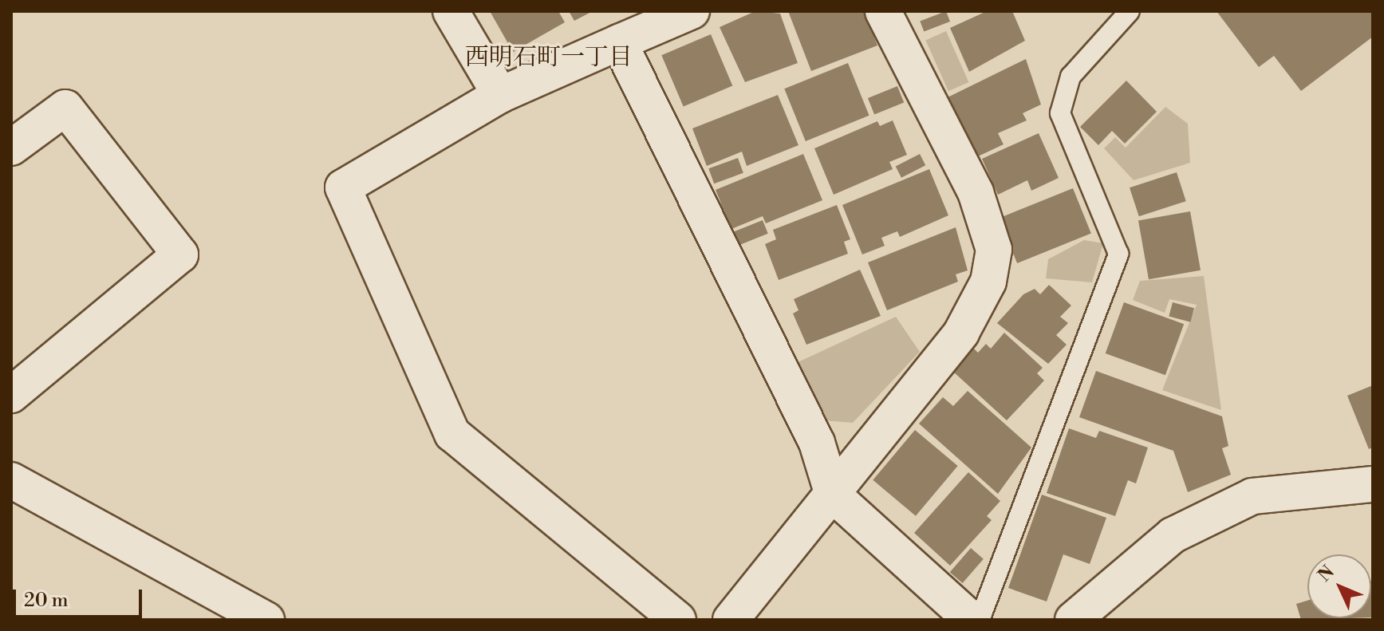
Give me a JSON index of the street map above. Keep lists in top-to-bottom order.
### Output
{
  "districts": ["西明石町一丁目"],
  "scale_bar": "20 m",
  "north": "top left"
}
